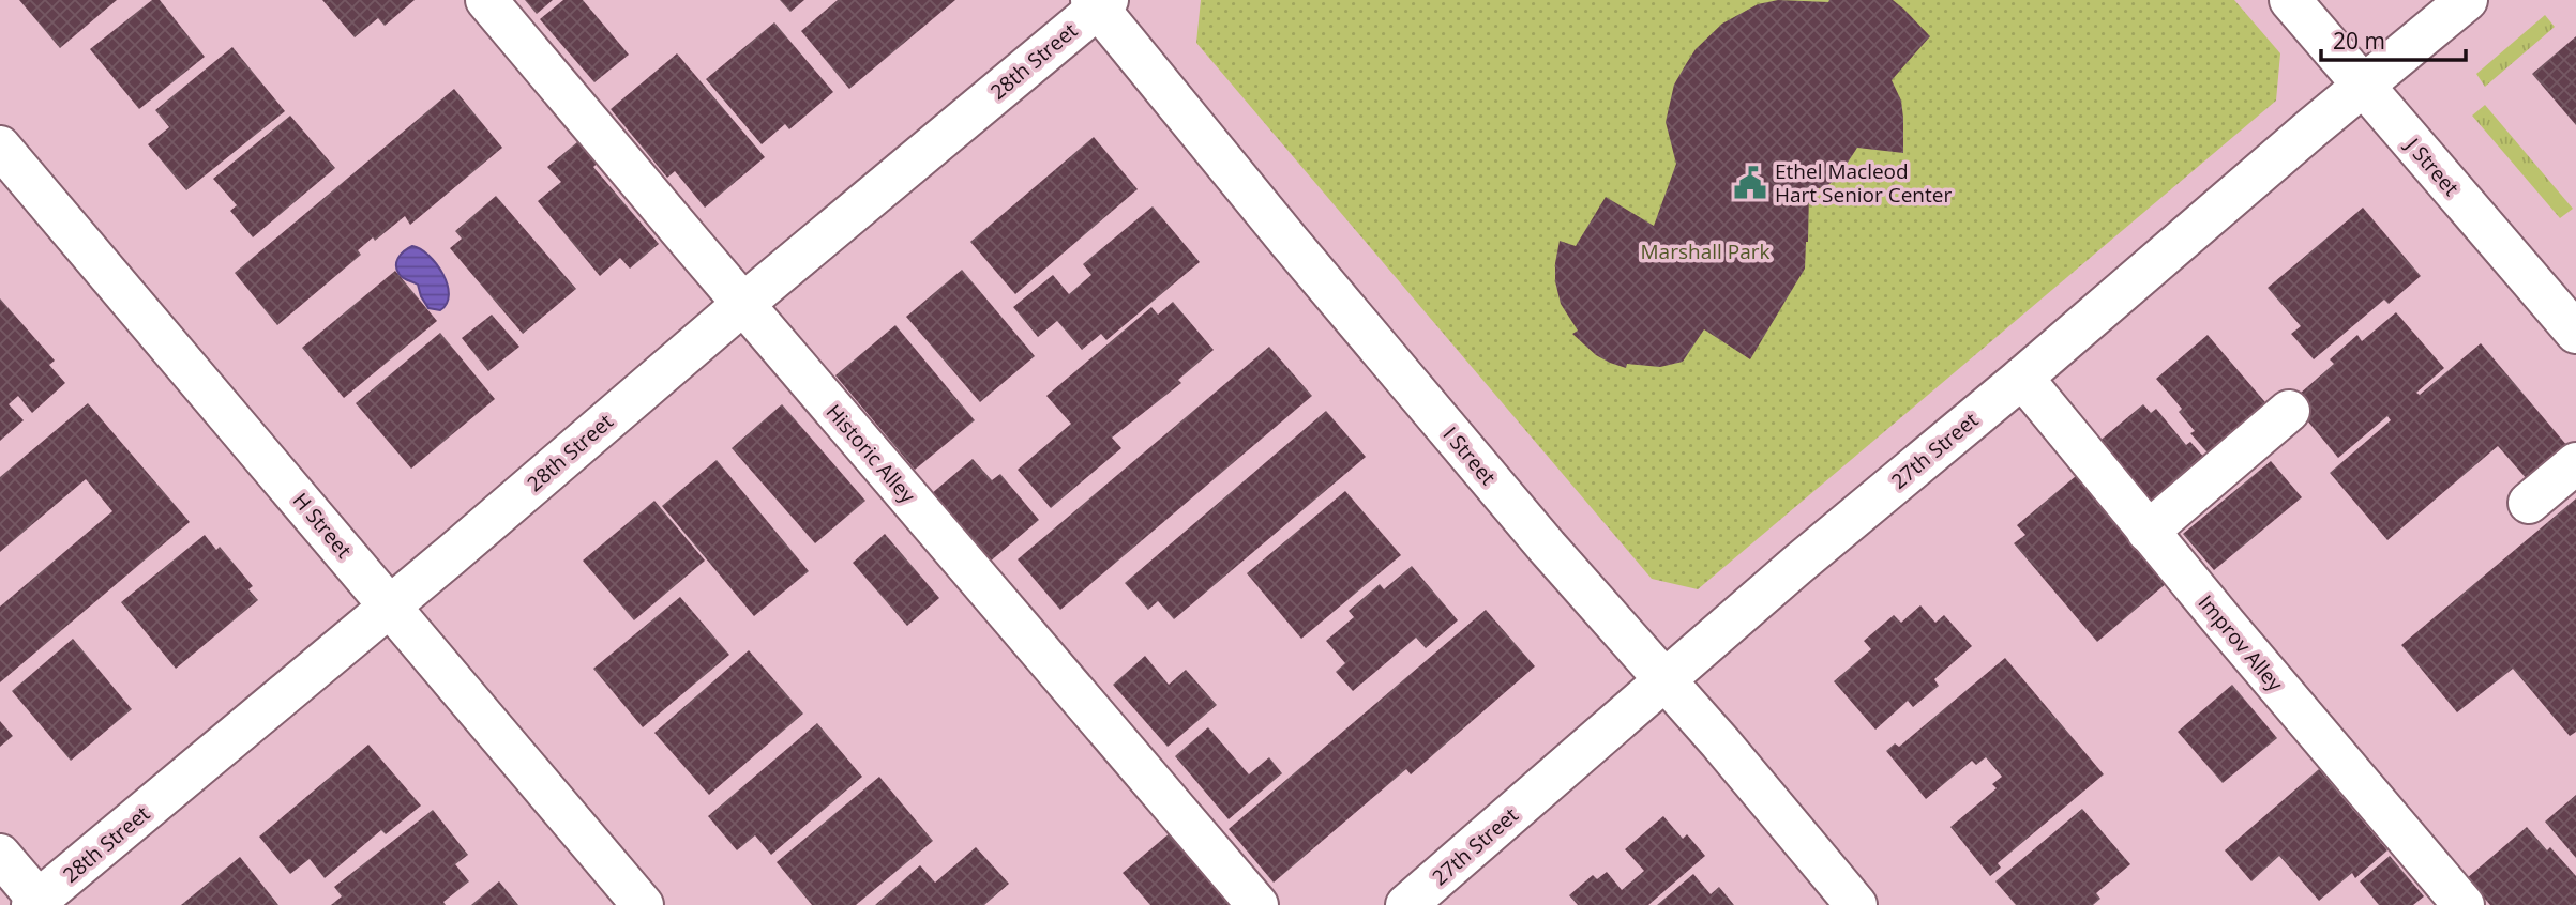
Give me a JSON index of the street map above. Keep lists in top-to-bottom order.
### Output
{
  "streets": {
    "street": [
      "28th Street",
      "J Street",
      "27th Street",
      "Historic Alley",
      "I Street",
      "H Street",
      "Improv Alley"
    ]
  },
  "crossings": [
    ["28th Street", "Historic Alley"],
    ["28th Street", "I Street"],
    ["28th Street", "H Street"],
    ["J Street", "27th Street"],
    ["27th Street", "I Street"],
    ["27th Street", "Improv Alley"]
  ],
  "parks": ["Marshall Park"],
  "places": {
    "public building": ["Ethel Macleod Hart Senior Center"]
  },
  "scale_bar": "20 m"
}
